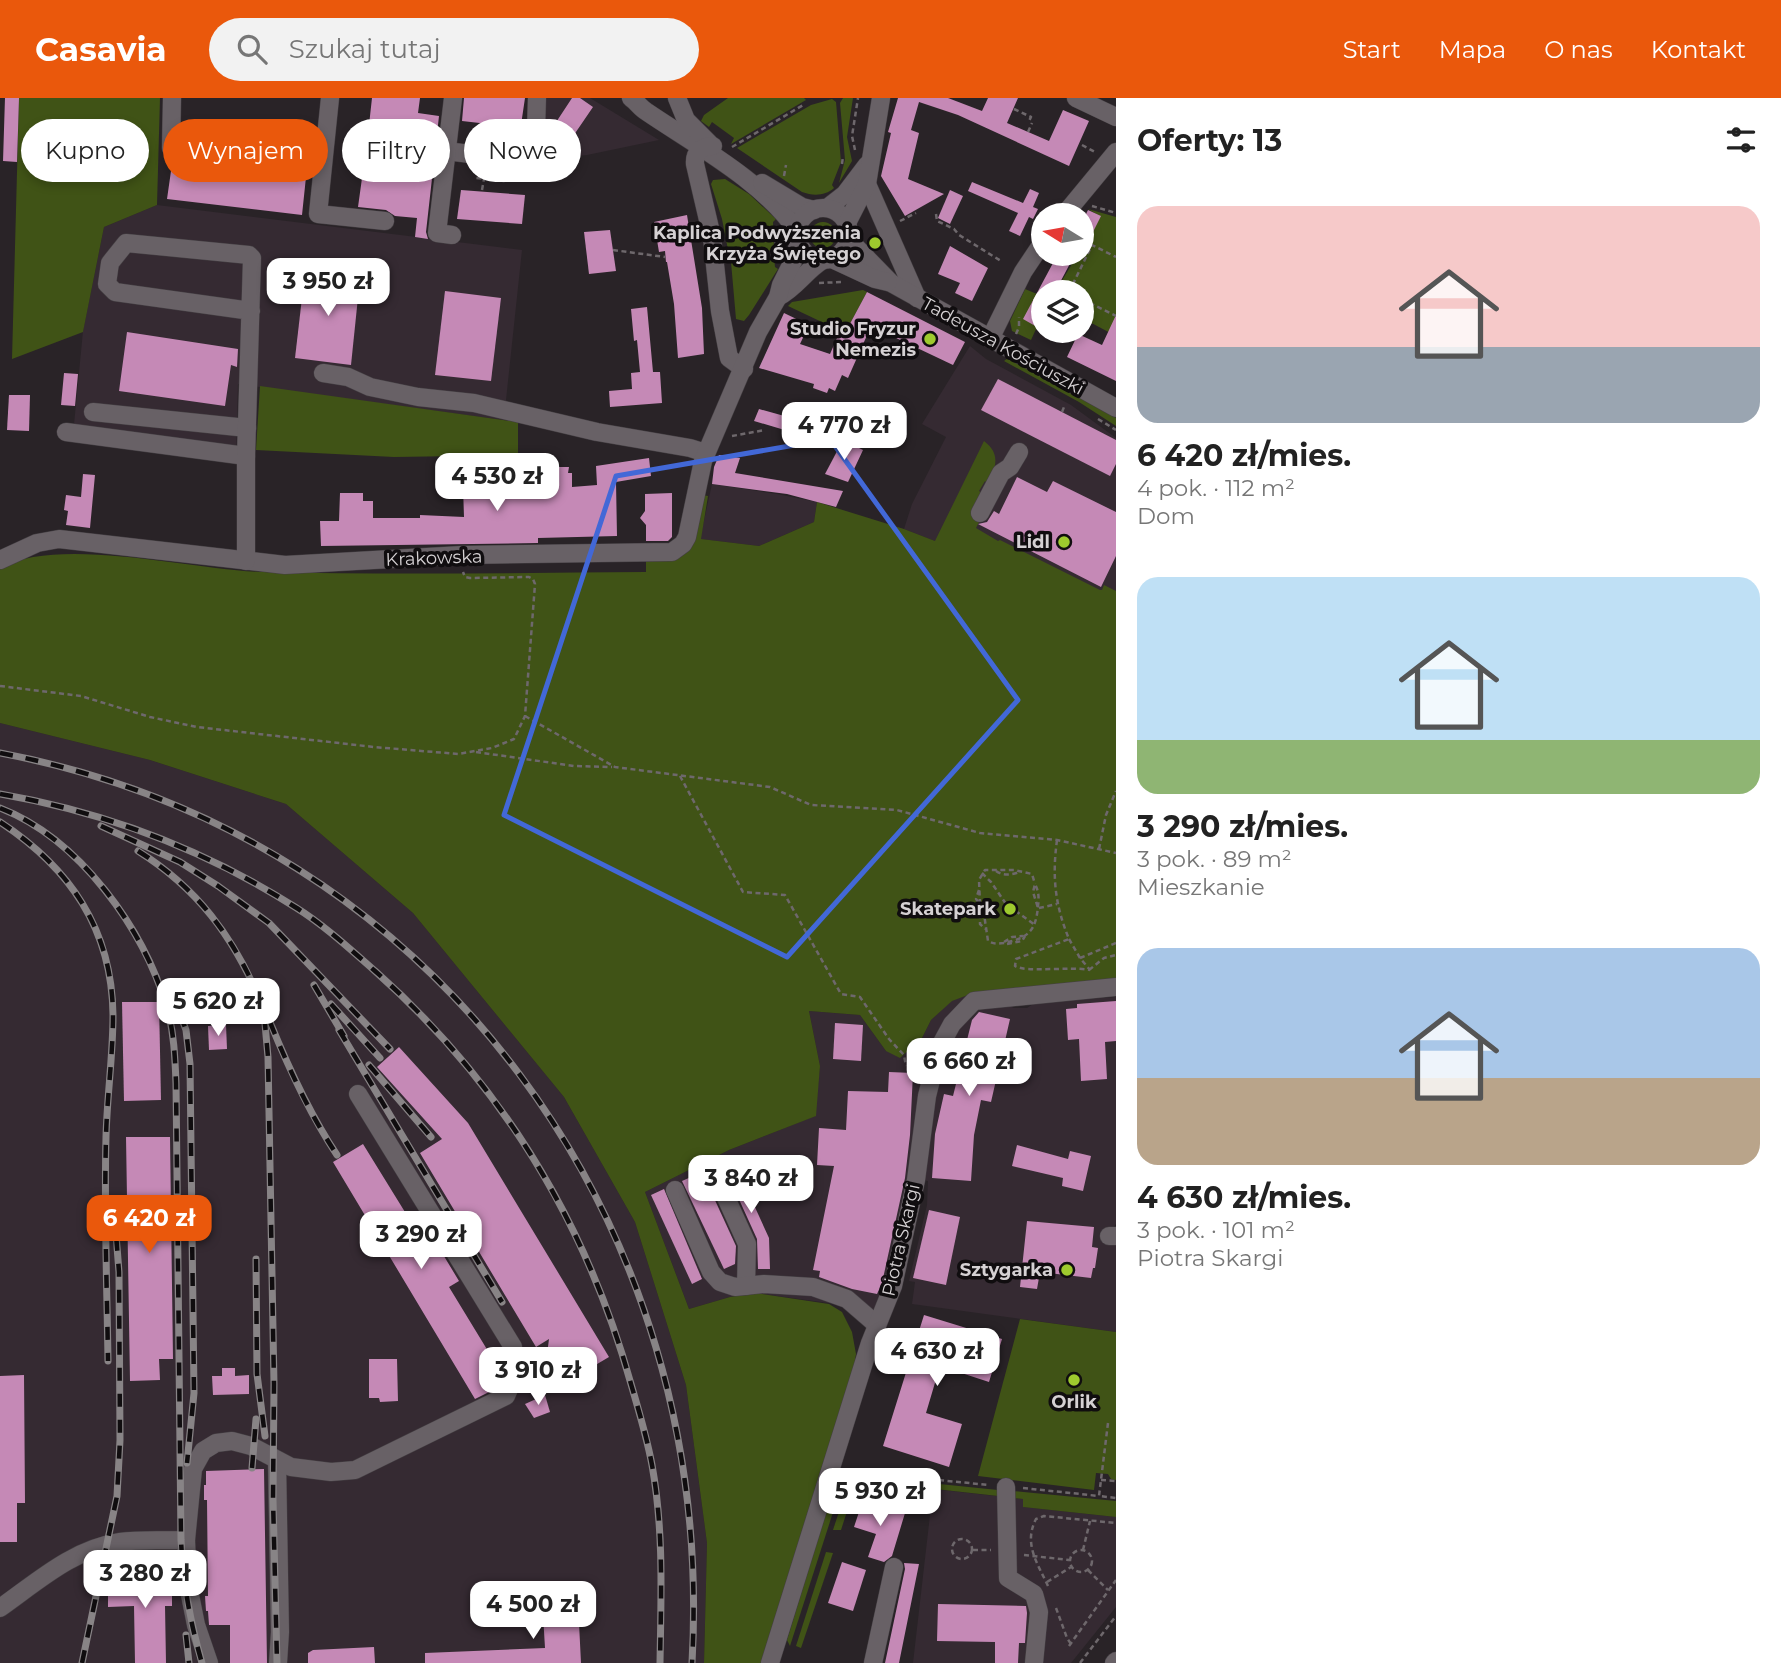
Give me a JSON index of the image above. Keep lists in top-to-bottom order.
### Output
{
  "streets": {
    "street": ["Tadeusza Kościuszki", "Krakowska", "Piotra Skargi"]
  },
  "crossings": [
    ["Tadeusza Kościuszki", "Krakowska"]
  ],
  "places": [
    "Kaplica Podwyższenia Krzyża Świętego",
    "Studio Fryzur Nemezis",
    "Lidl",
    "Skatepark",
    "Sztygarka",
    "Orlik"
  ],
  "north": "left",
  "page": {
    "header": "Casavia",
    "search": "Szukaj tutaj",
    "nav": [
      "Start",
      "Mapa",
      "O nas",
      "Kontakt"
    ],
    "heading": "Oferty: 13",
    "chip": [
      "Kupno",
      "Wynajem",
      "Filtry",
      "Nowe"
    ],
    "list": [
      {
        "name": "6 420 zł/mies.",
        "note": "4 pok. · 112 m² · Dom"
      },
      {
        "name": "3 290 zł/mies.",
        "note": "3 pok. · 89 m² · Mieszkanie"
      },
      {
        "name": "4 630 zł/mies.",
        "note": "3 pok. · 101 m² · Piotra Skargi"
      }
    ],
    "price": [
      "3 950 zł",
      "4 770 zł",
      "4 530 zł",
      "5 620 zł",
      "6 660 zł",
      "3 840 zł",
      "6 420 zł",
      "3 290 zł",
      "4 630 zł",
      "3 910 zł",
      "5 930 zł",
      "3 280 zł",
      "4 500 zł"
    ]
  }
}
